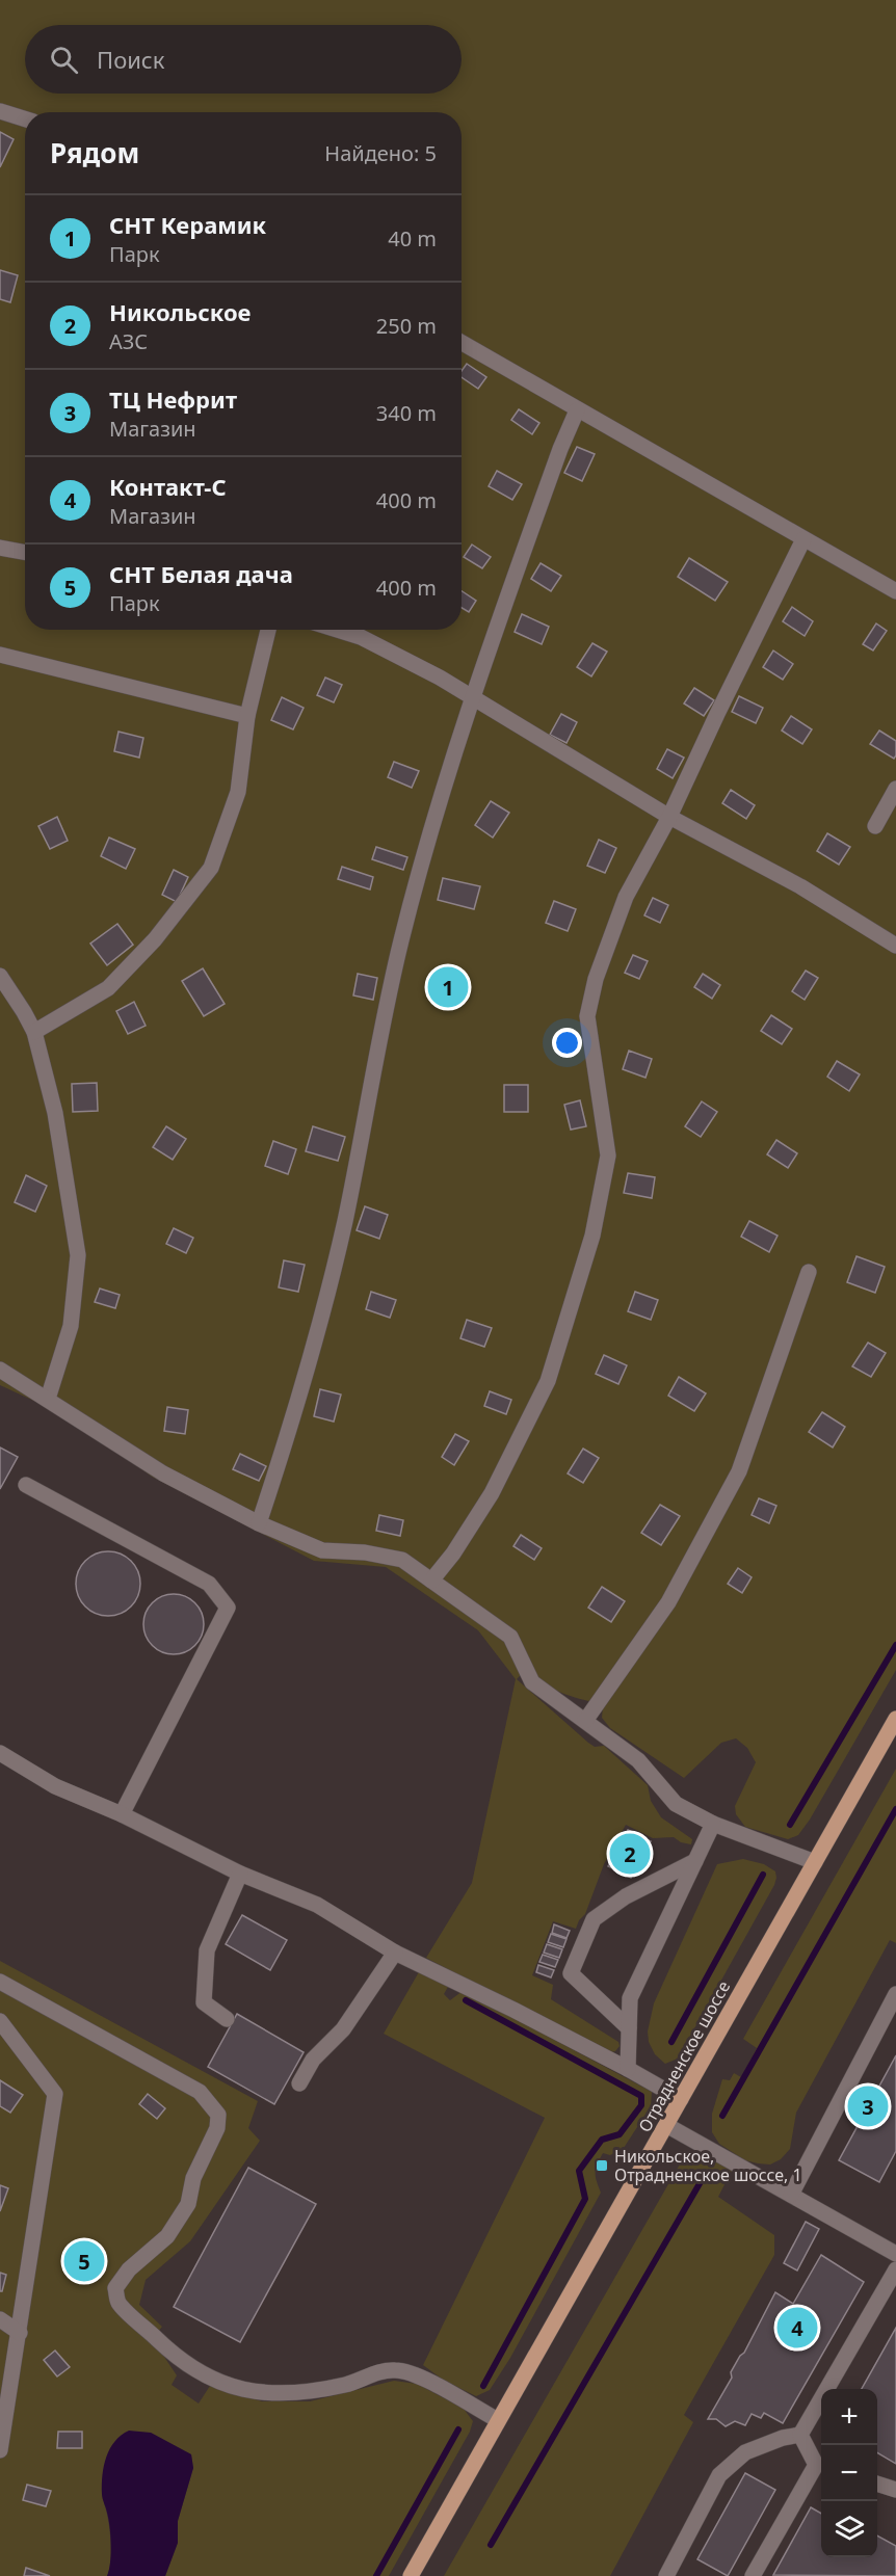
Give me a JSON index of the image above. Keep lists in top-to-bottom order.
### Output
{
  "streets": {
    "main road": ["Отрадненское шоссе"]
  },
  "places": {
    "transit": ["Никольское, Отрадненское шоссе, 1"]
  },
  "page": {
    "search": "Поиск",
    "heading": ["Рядом", "Найдено: 5"],
    "list": [
      {
        "mark": "1",
        "name": "СНТ Керамик",
        "note": "Парк",
        "value": "40 m"
      },
      {
        "mark": "2",
        "name": "Никольское",
        "note": "АЗС",
        "value": "250 m"
      },
      {
        "mark": "3",
        "name": "ТЦ Нефрит",
        "note": "Магазин",
        "value": "340 m"
      },
      {
        "mark": "4",
        "name": "Контакт-С",
        "note": "Магазин",
        "value": "400 m"
      },
      {
        "mark": "5",
        "name": "СНТ Белая дача",
        "note": "Парк",
        "value": "400 m"
      }
    ],
    "pins": [
      "1",
      "2",
      "3",
      "5",
      "4"
    ],
    "map_buttons": ["+", "−"]
  }
}
